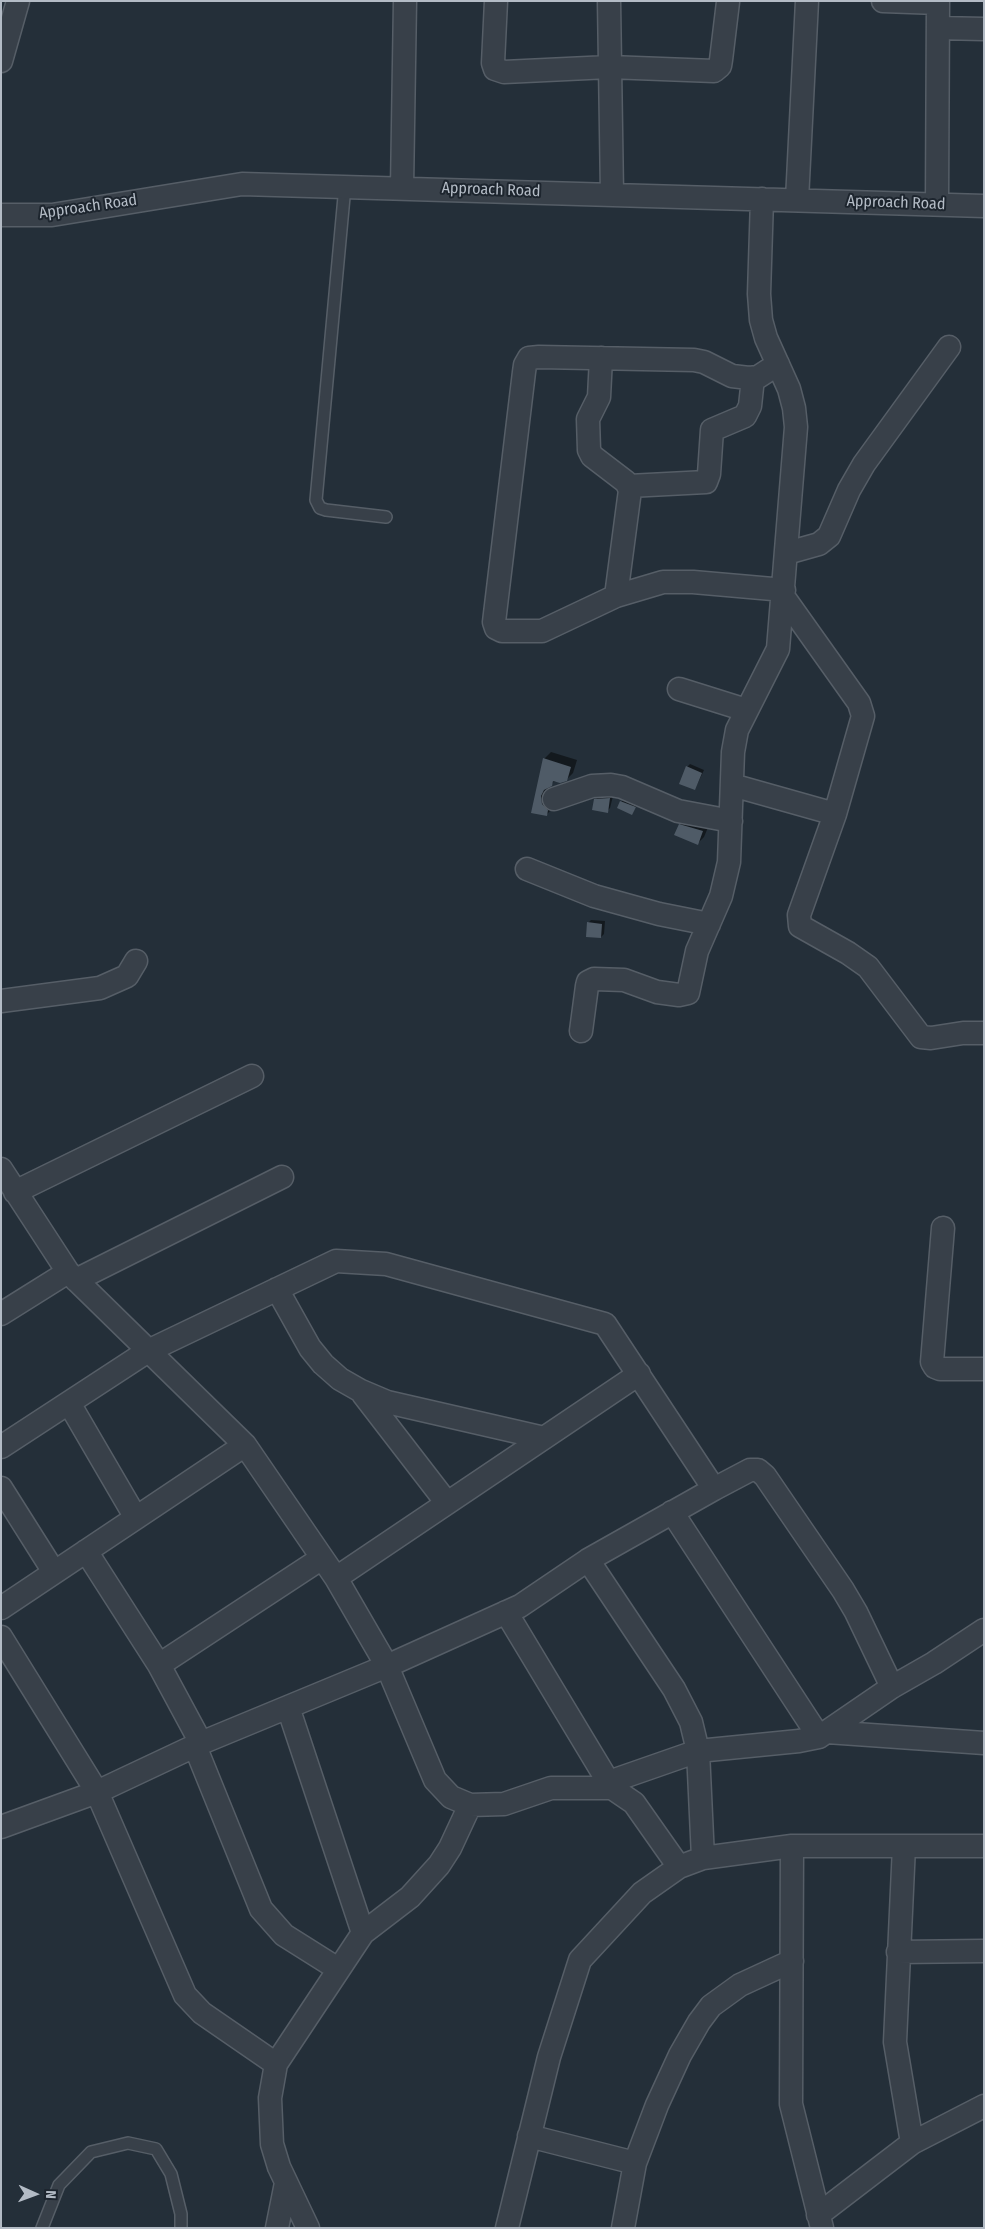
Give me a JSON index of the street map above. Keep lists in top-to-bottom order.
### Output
{
  "streets": {
    "street": ["Approach Road"]
  },
  "north": "right"
}
